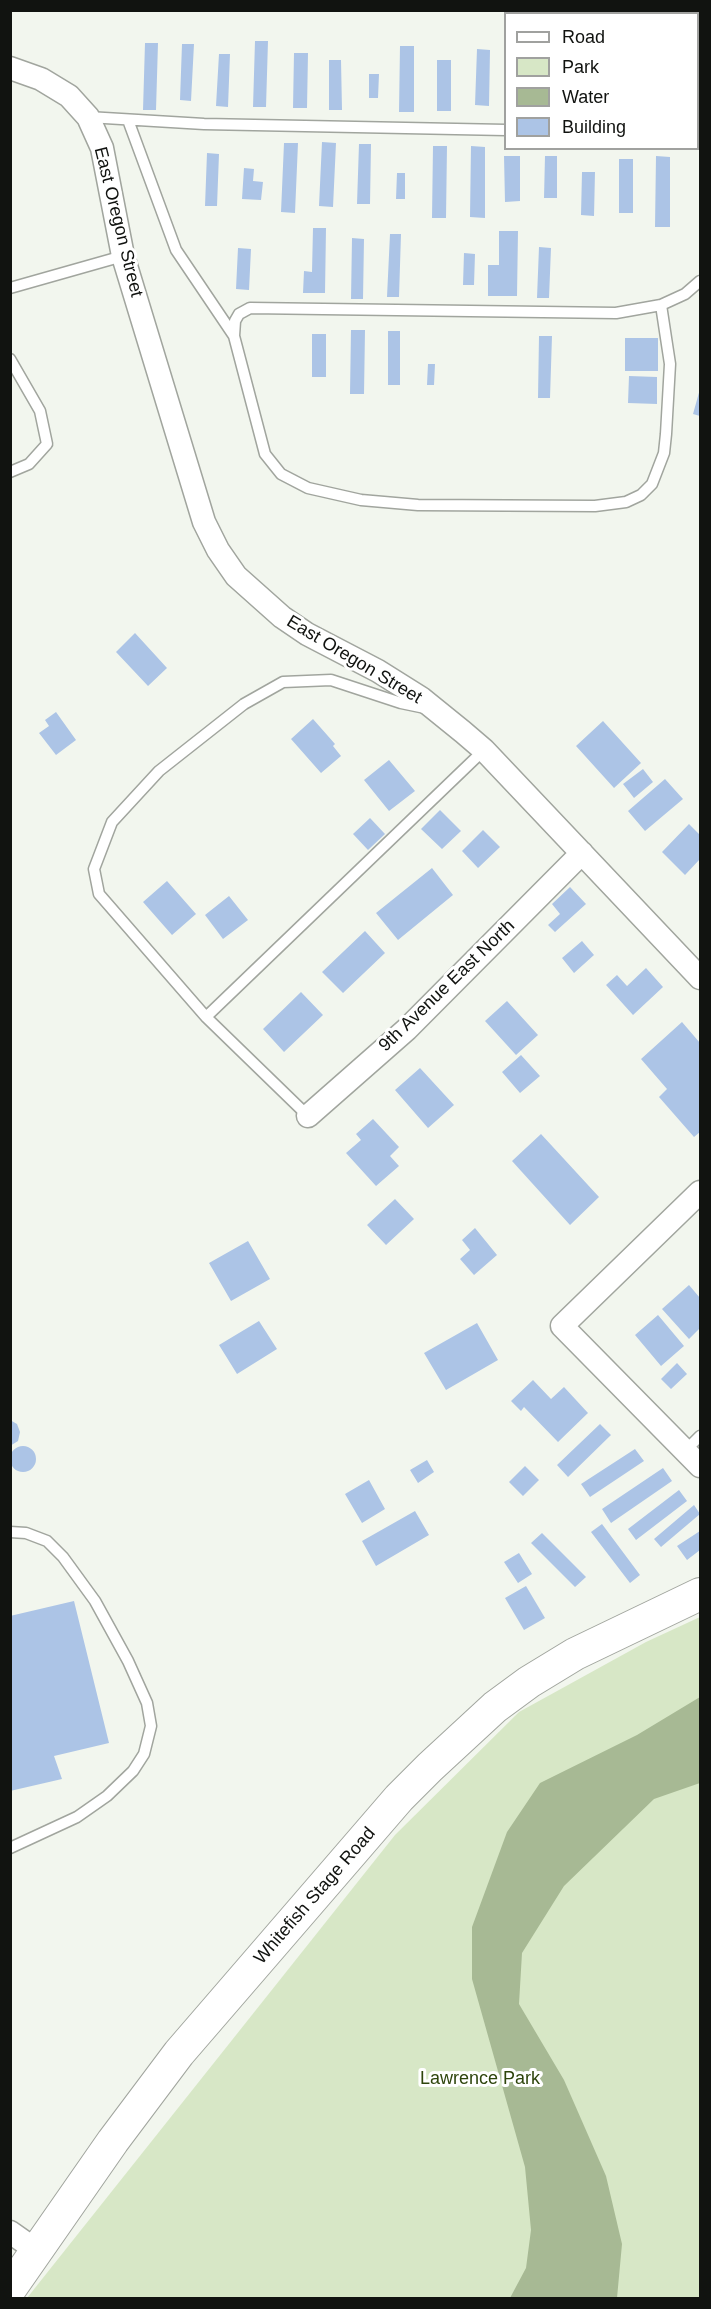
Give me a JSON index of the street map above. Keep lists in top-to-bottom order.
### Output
{
  "streets": {
    "main road": ["Whitefish Stage Road"],
    "street": ["East Oregon Street", "9th Avenue East North"]
  },
  "crossings": [
    ["East Oregon Street", "9th Avenue East North"]
  ],
  "parks": ["Lawrence Park"],
  "legend": [
    "Road",
    "Park",
    "Water",
    "Building"
  ]
}
